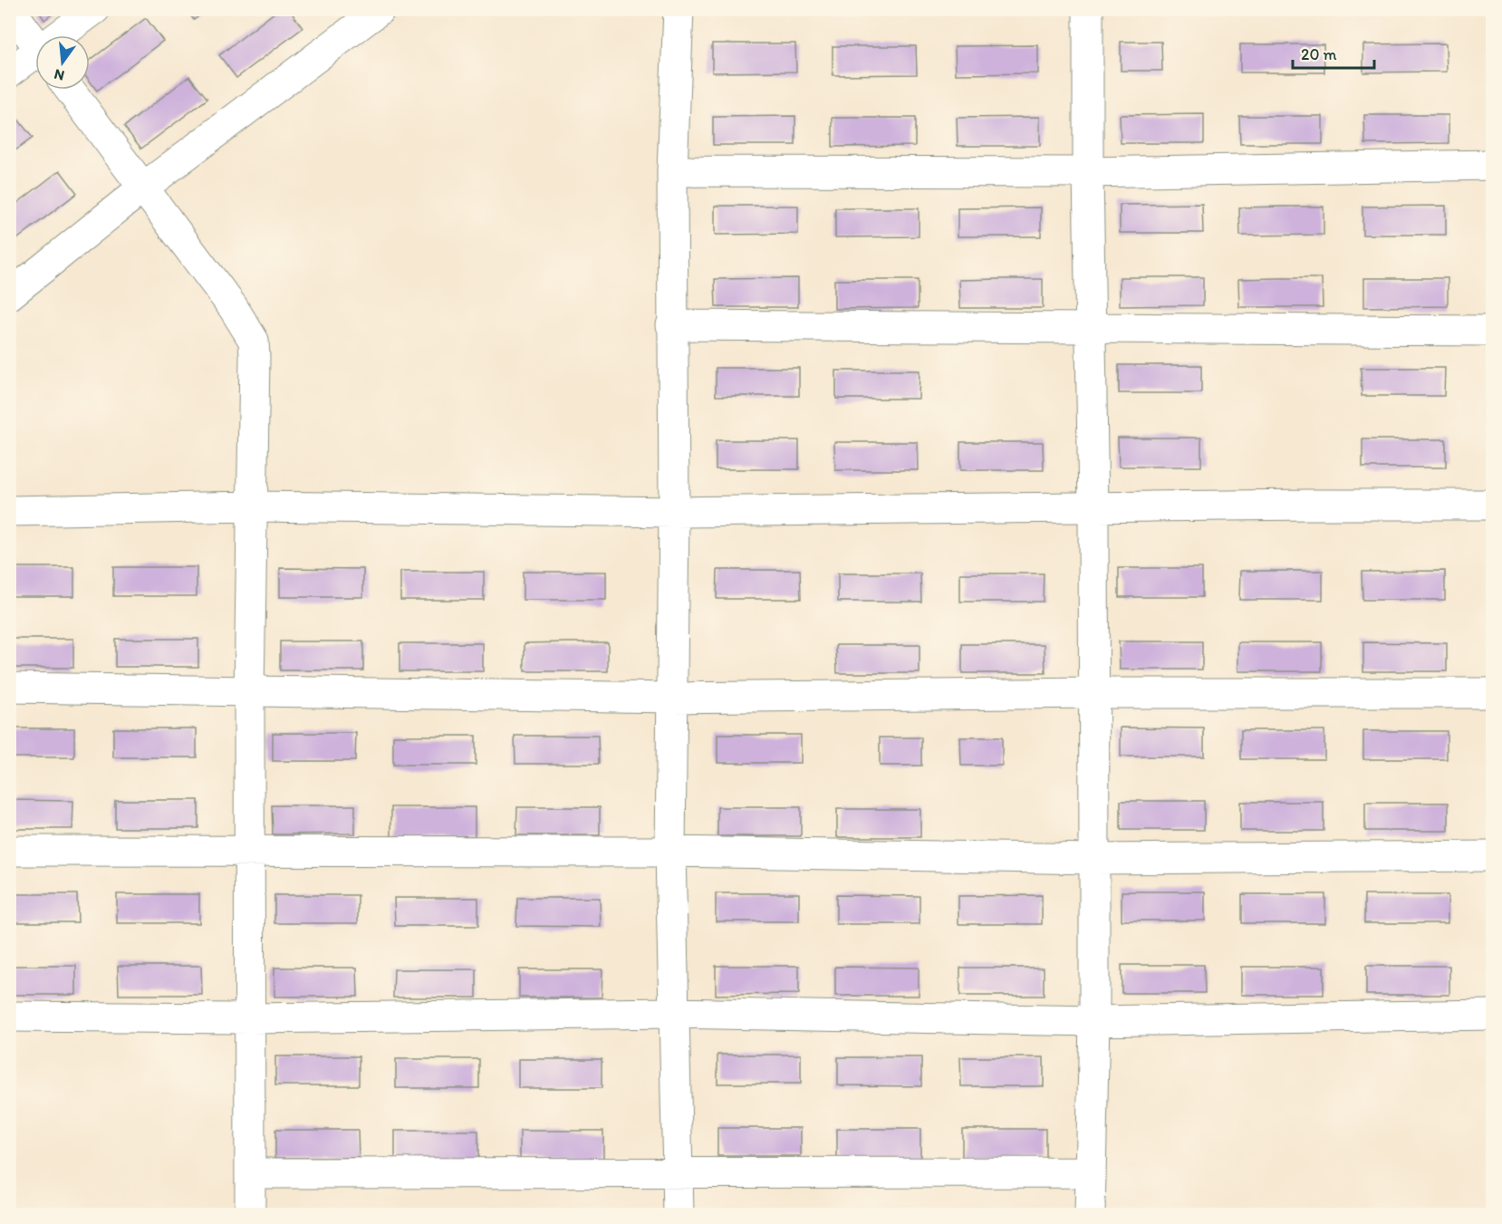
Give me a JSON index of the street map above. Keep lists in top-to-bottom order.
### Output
{
  "scale_bar": "20 m",
  "north": "bottom"
}
